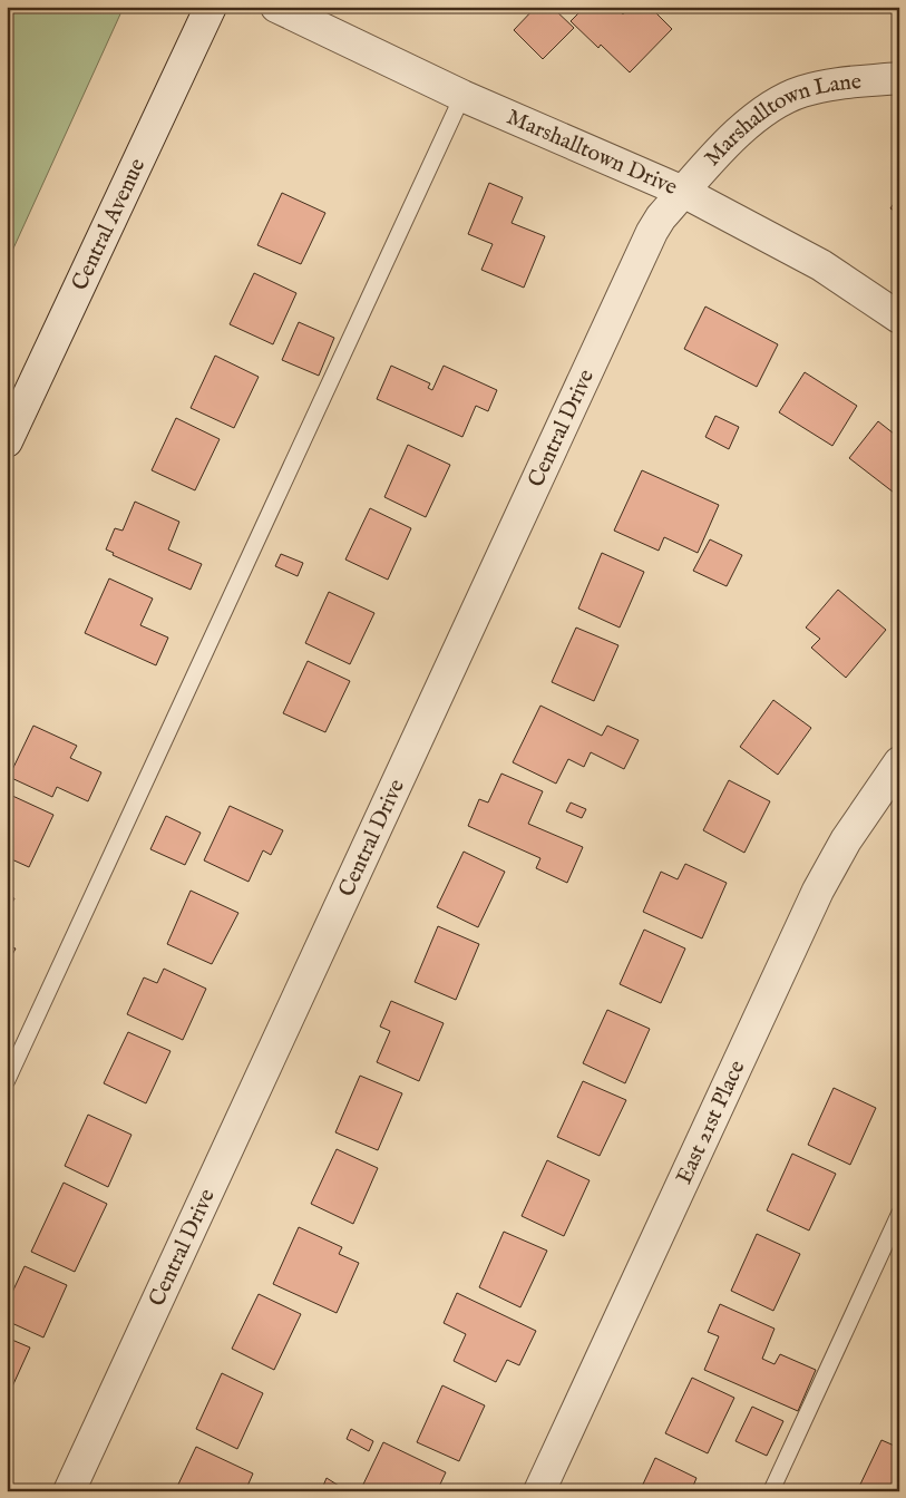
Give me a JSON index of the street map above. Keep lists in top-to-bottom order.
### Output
{
  "streets": {
    "street": [
      "Marshalltown Lane",
      "Marshalltown Drive",
      "Central Avenue",
      "Central Drive",
      "East 21st Place"
    ]
  },
  "crossings": [
    ["Marshalltown Lane", "Marshalltown Drive"],
    ["Marshalltown Lane", "Central Drive"],
    ["Marshalltown Drive", "Central Drive"]
  ]
}
